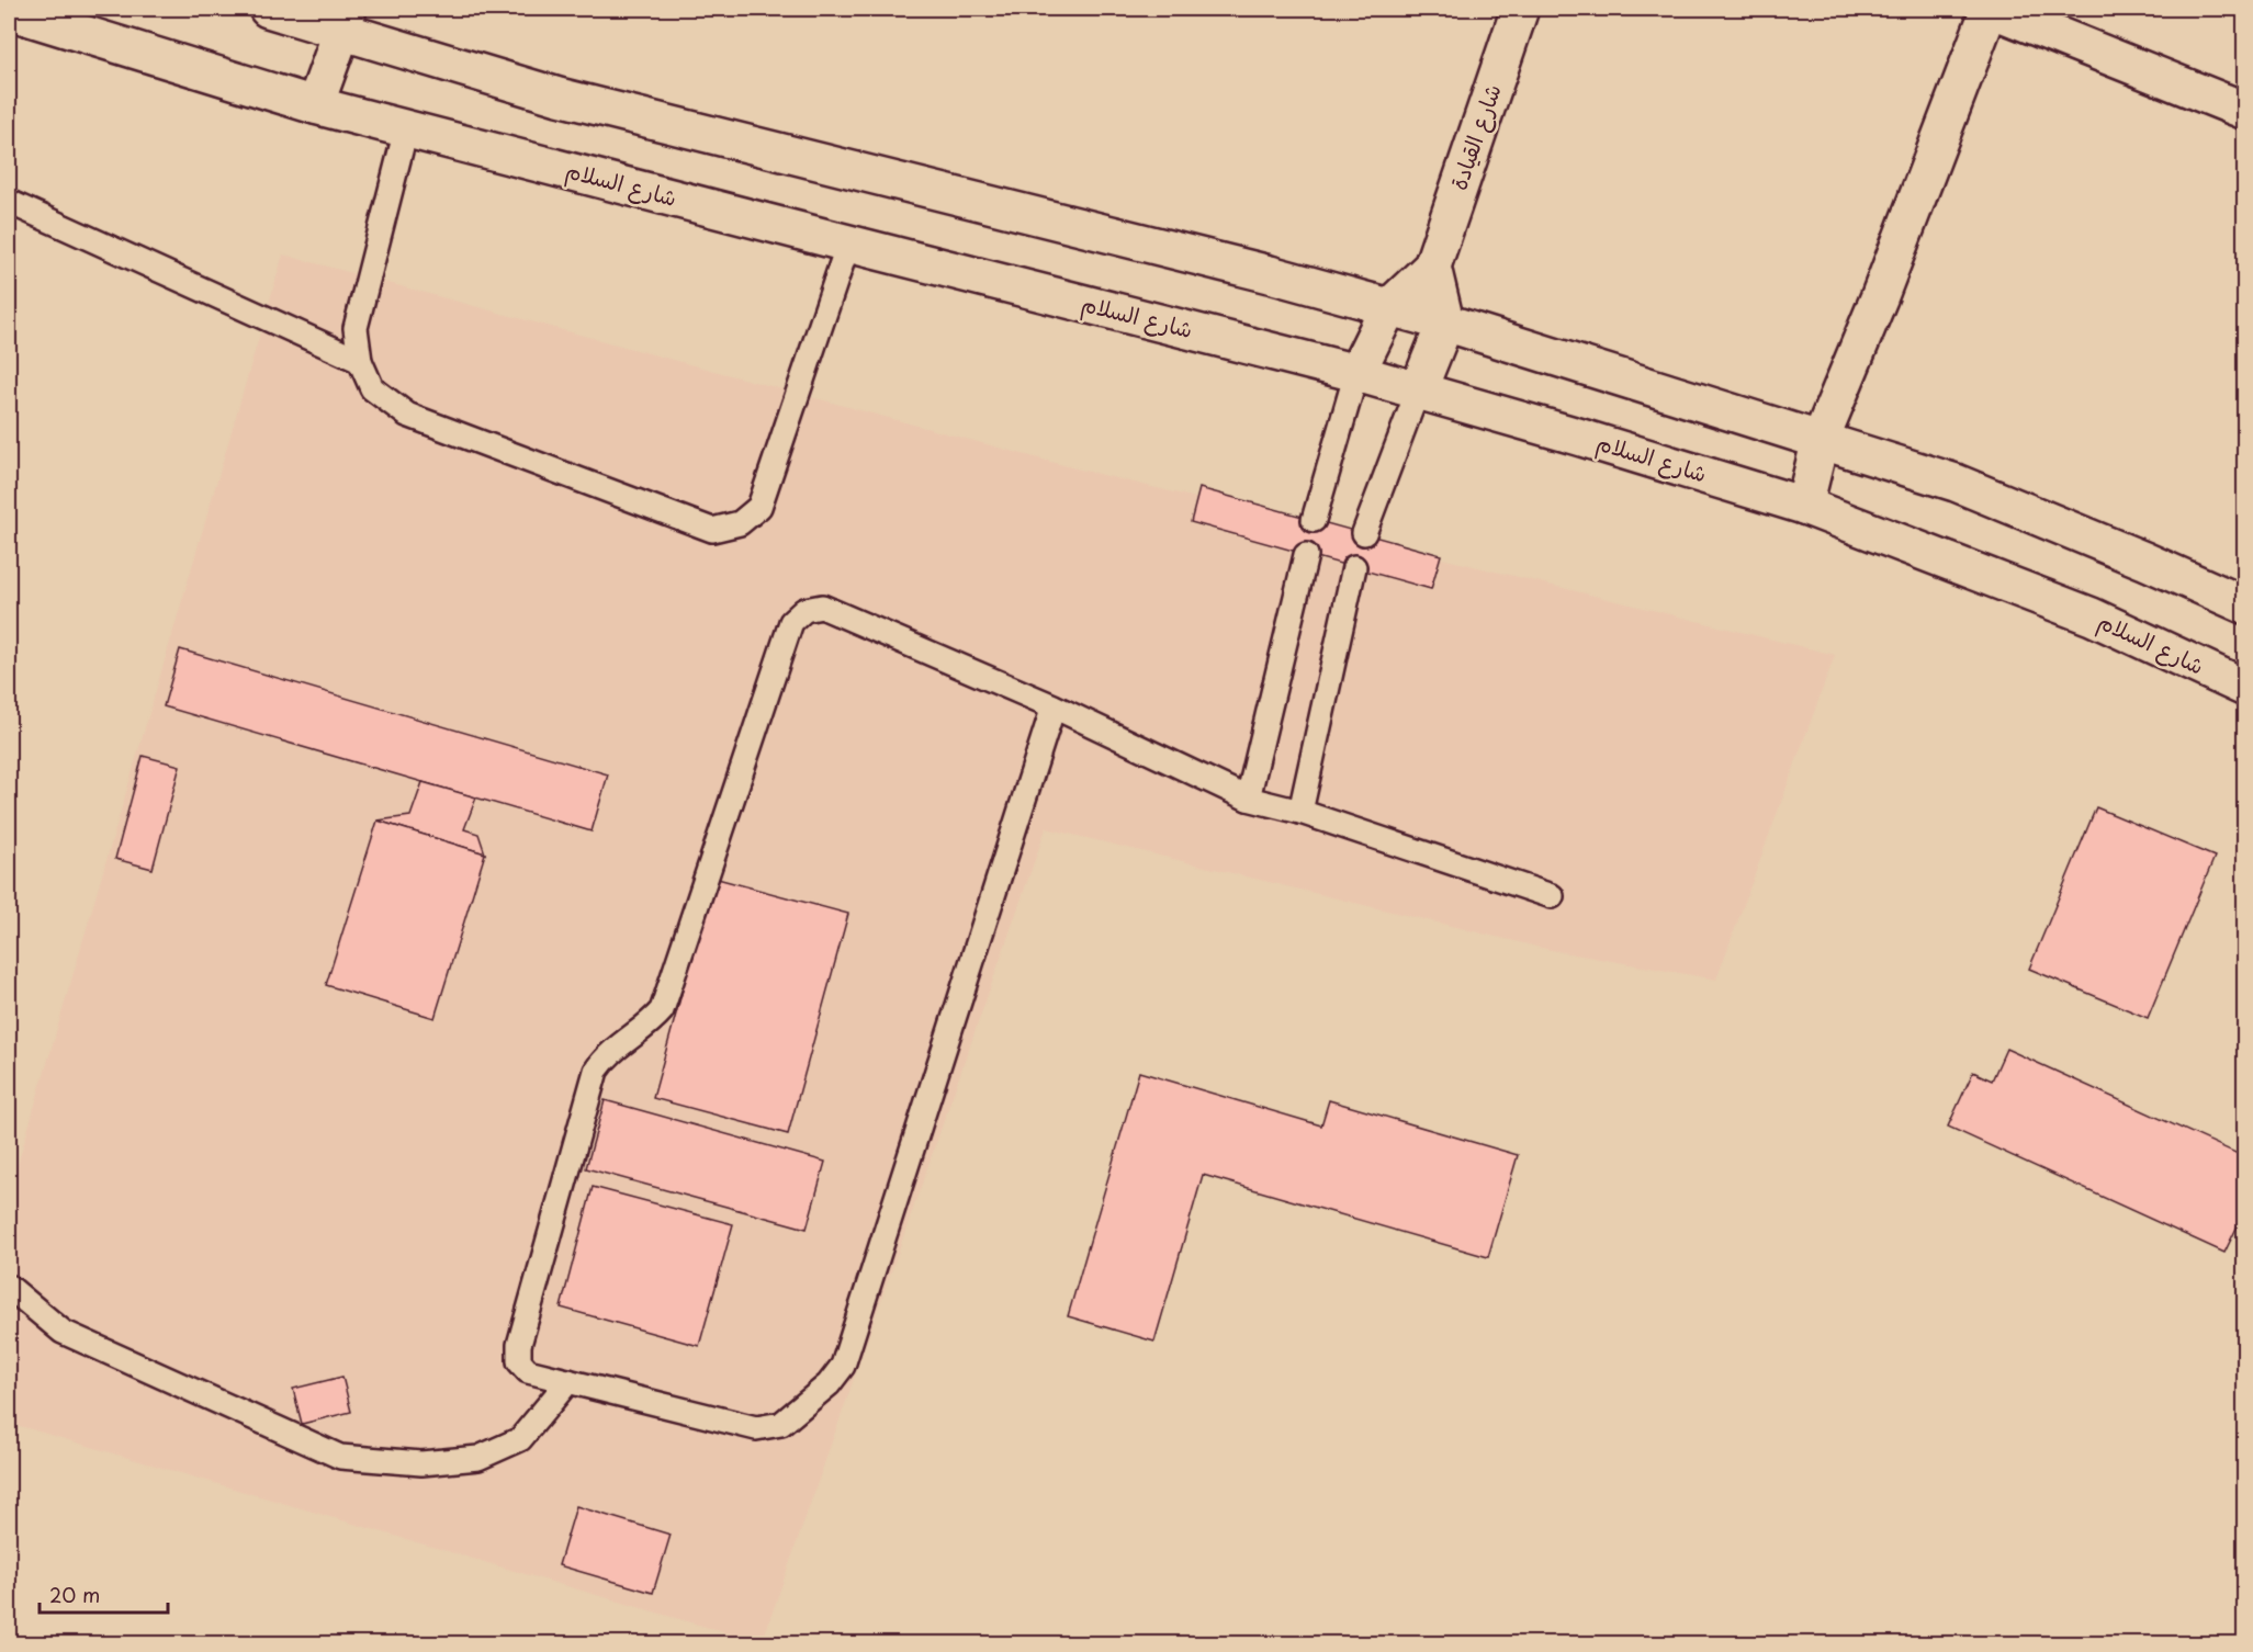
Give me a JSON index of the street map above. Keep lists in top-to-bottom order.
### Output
{
  "streets": {
    "main road": ["شارع القيادة", "شارع السلام"]
  },
  "scale_bar": "20 m"
}
